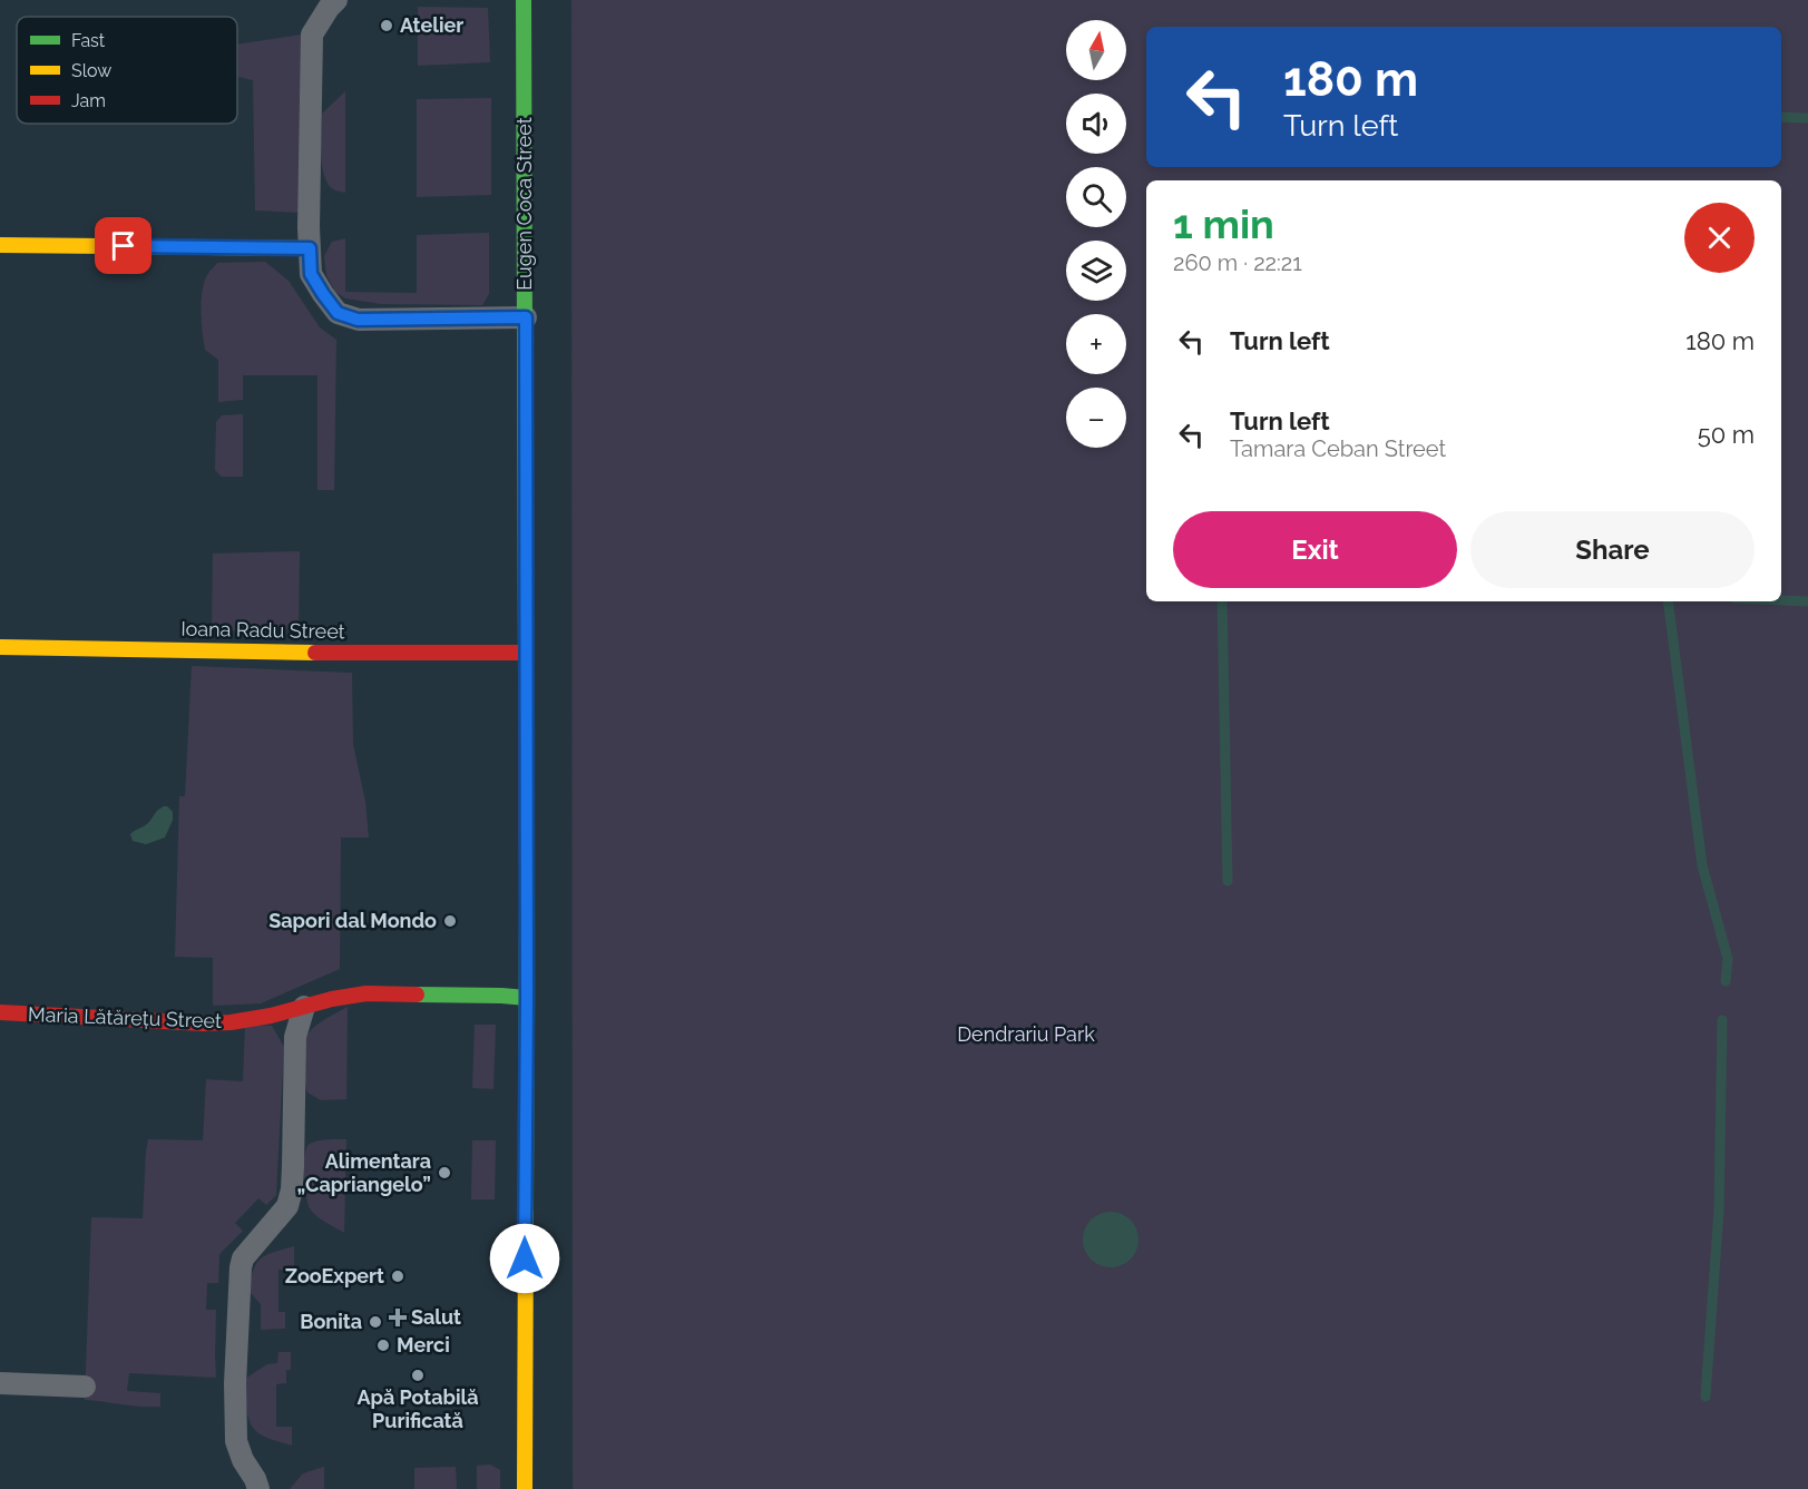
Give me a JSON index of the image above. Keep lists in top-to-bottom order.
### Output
{
  "streets": {
    "street": ["Eugen Coca Street", "Ioana Radu Street", "Maria Lătărețu Street"]
  },
  "crossings": [
    ["Eugen Coca Street", "Ioana Radu Street"],
    ["Eugen Coca Street", "Maria Lătărețu Street"]
  ],
  "parks": ["Dendrariu Park"],
  "places": {
    "other": [
      "Atelier",
      "Sapori dal Mondo",
      "Alimentara „Capriangelo”",
      "ZooExpert",
      "Bonita",
      "Merci",
      "Apă Potabilă Purificată"
    ],
    "health": ["Salut"]
  },
  "legend": ["Fast", "Slow", "Jam"],
  "north": "top",
  "page": {
    "map_buttons": ["+", "−"],
    "turn": ["180 m", "Turn left"],
    "heading": ["1 min", "260 m · 22:21"],
    "list": [
      {
        "name": "Turn left",
        "value": "180 m"
      },
      {
        "name": "Turn left",
        "note": "Tamara Ceban Street",
        "value": "50 m"
      }
    ],
    "buttons": ["Exit", "Share"]
  }
}
